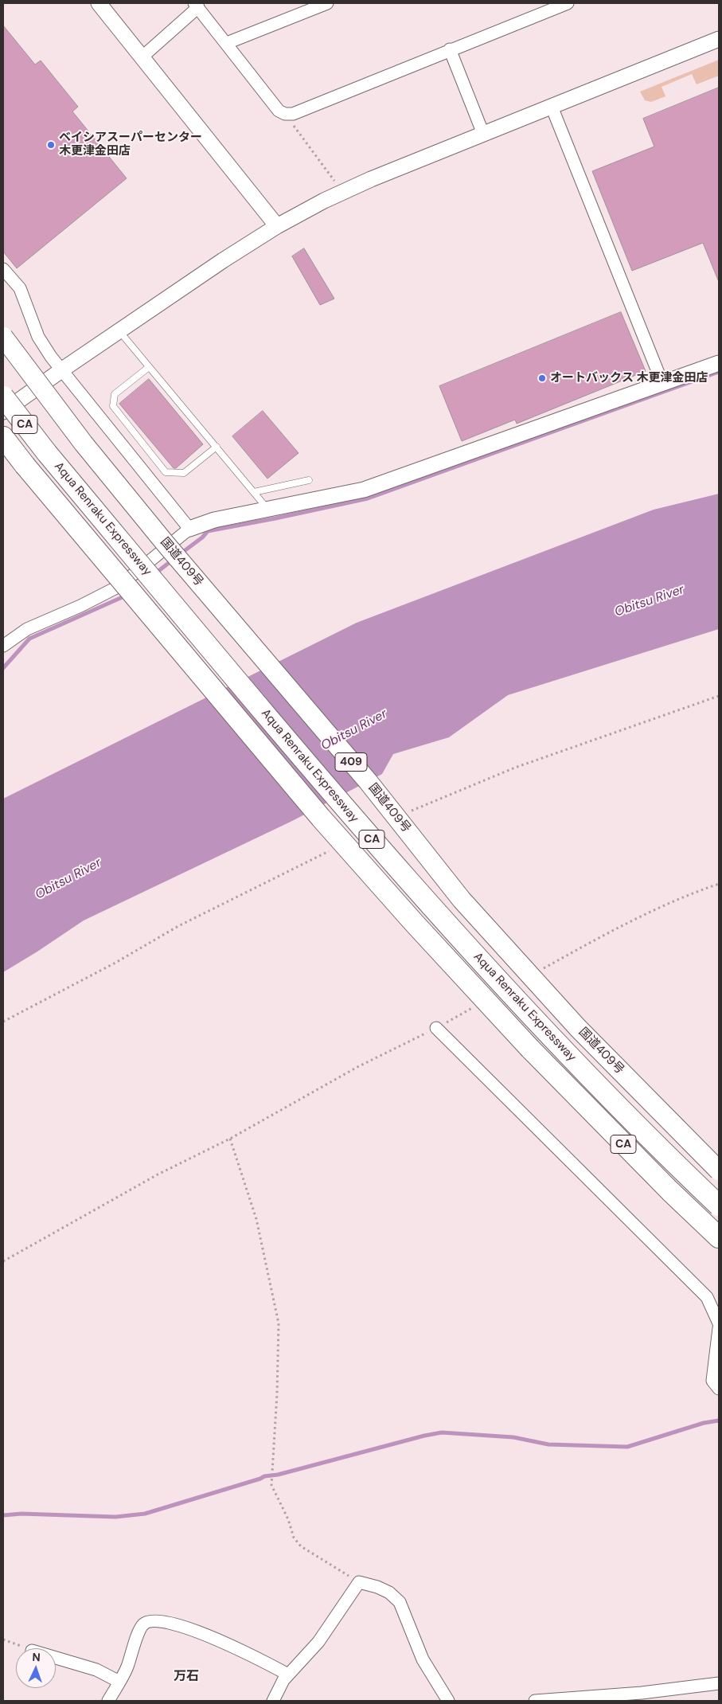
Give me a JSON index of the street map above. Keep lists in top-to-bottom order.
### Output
{
  "streets": {
    "highway": [
      "CA",
      "Aqua Renraku Expressway",
      "国道409号",
      "409"
    ]
  },
  "districts": ["万石"],
  "water": ["Obitsu River"],
  "places": ["ベイシアスーパーセンター 木更津金田店", "オートバックス 木更津金田店"],
  "north": "top"
}
